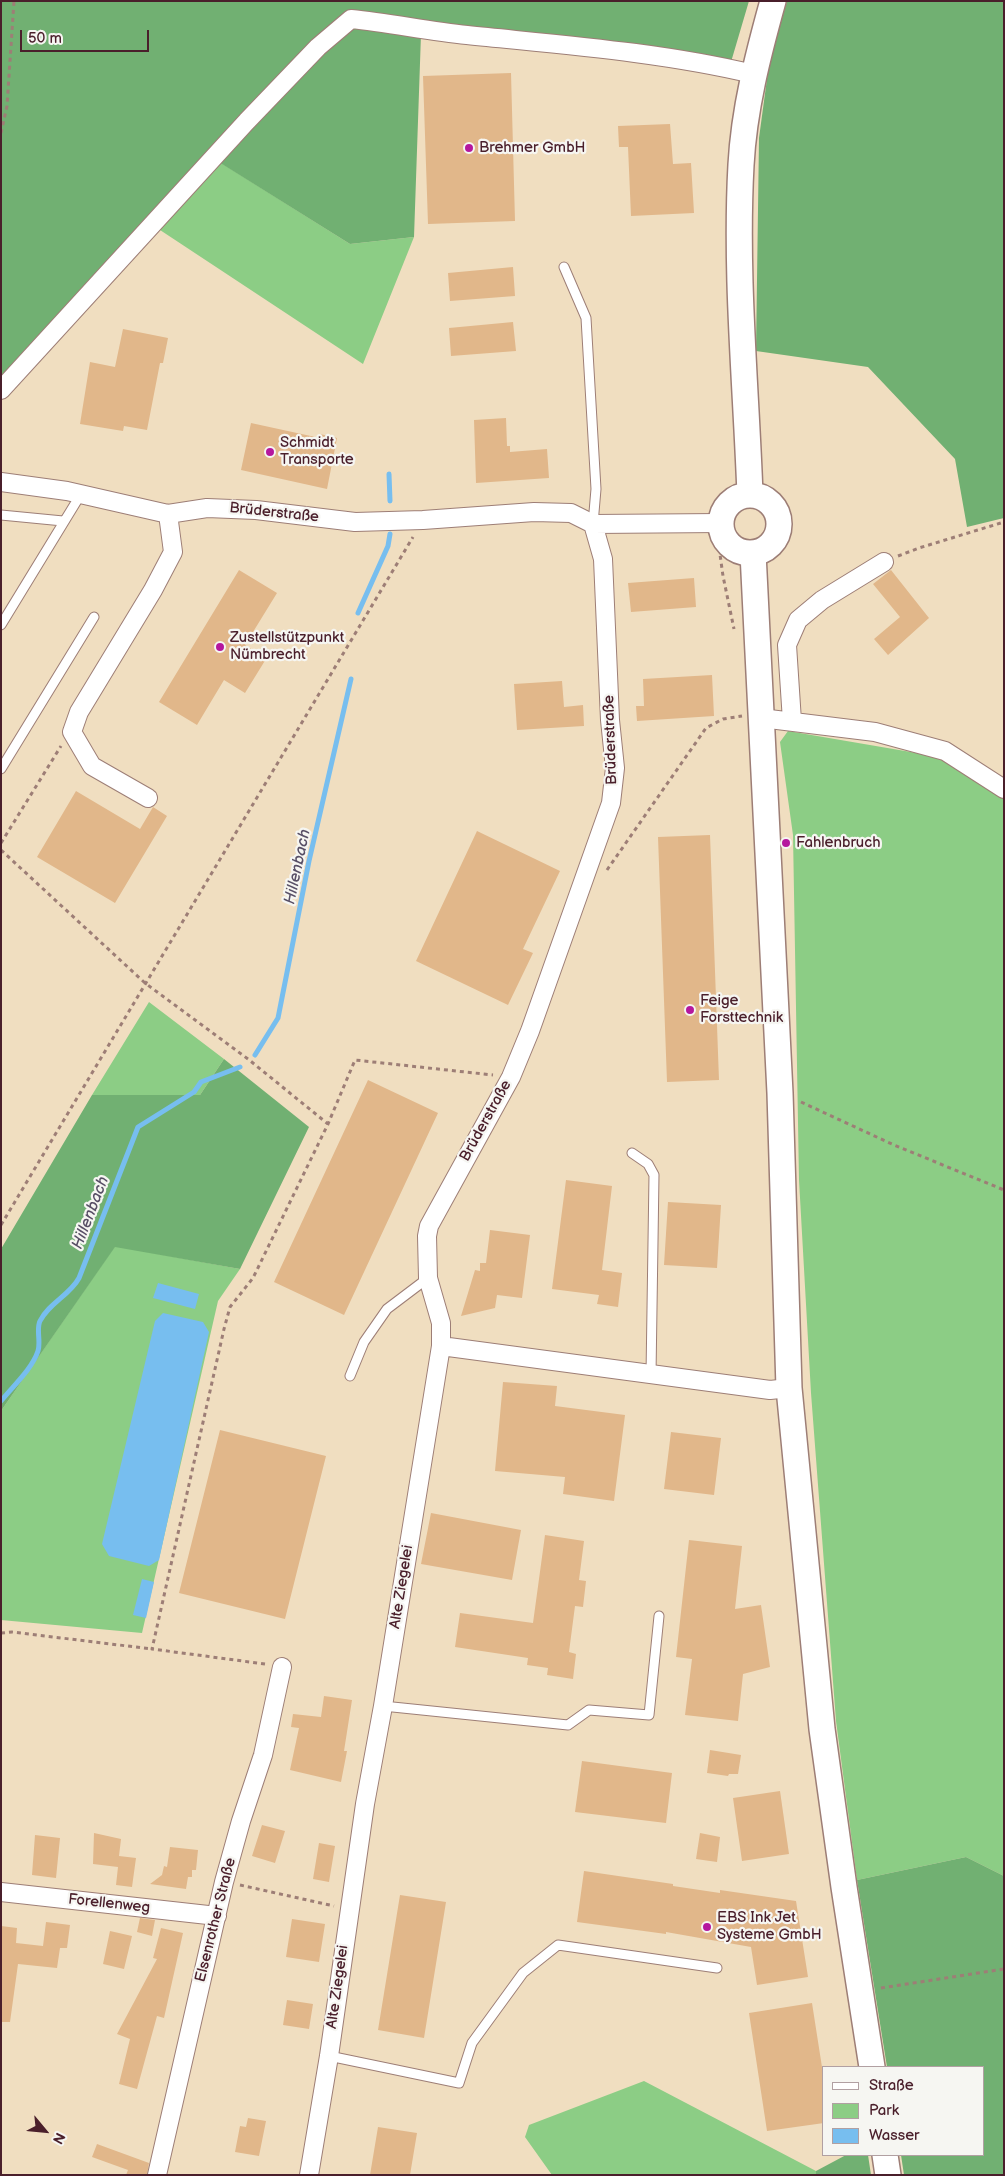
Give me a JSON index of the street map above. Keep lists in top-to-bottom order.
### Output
{
  "streets": {
    "street": [
      "Brüderstraße",
      "Alte Ziegelei",
      "Forellenweg",
      "Elsenrother Straße"
    ]
  },
  "crossings": [
    ["Brüderstraße", "Alte Ziegelei"],
    ["Forellenweg", "Elsenrother Straße"]
  ],
  "water": ["Hillenbach"],
  "places": [
    "Brehmer GmbH",
    "Schmidt Transporte",
    "Zustellstützpunkt Nümbrecht",
    "Fahlenbruch",
    "Feige Forsttechnik",
    "EBS Ink Jet Systeme GmbH"
  ],
  "legend": ["Straße", "Park", "Wasser"],
  "scale_bar": "50 m",
  "north": "bottom right"
}
